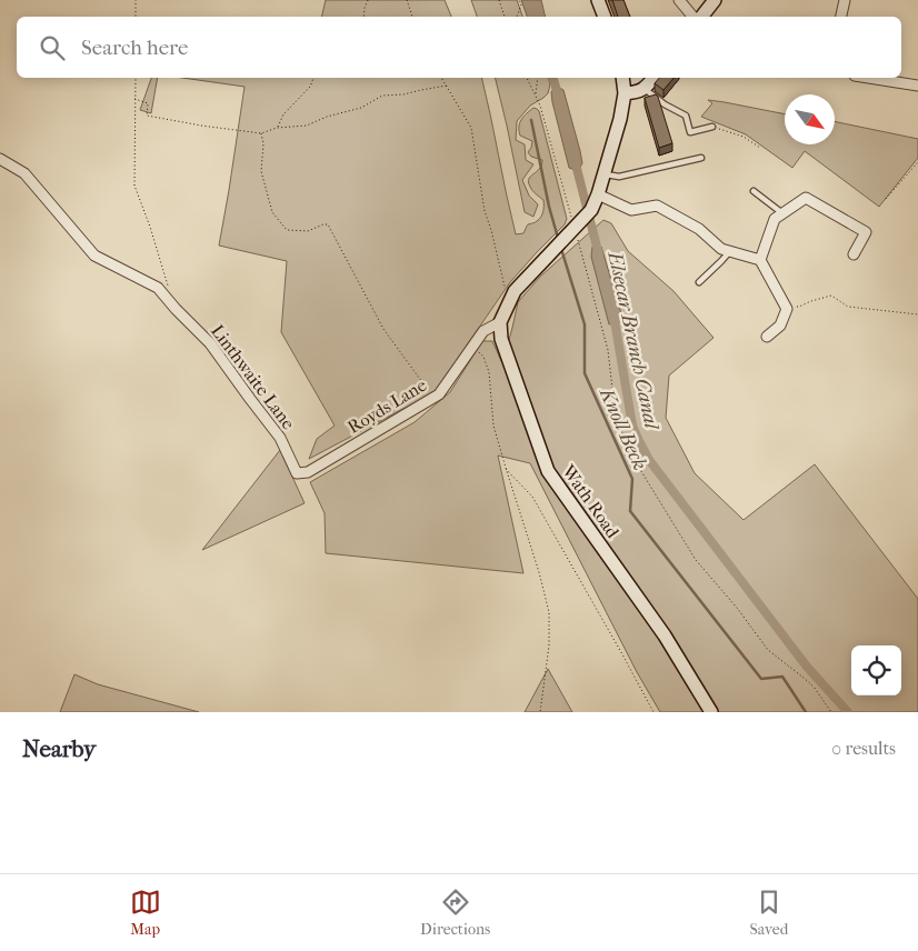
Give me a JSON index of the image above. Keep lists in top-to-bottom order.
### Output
{
  "streets": {
    "main road": ["Wath Road"],
    "street": ["Linthwaite Lane", "Royds Lane"]
  },
  "crossings": [
    ["Linthwaite Lane", "Royds Lane"],
    ["Royds Lane", "Wath Road"]
  ],
  "water": ["Elsecar Branch Canal", "Knoll Beck"],
  "north": "bottom right",
  "page": {
    "search": "Search here",
    "heading": ["Nearby", "0 results"],
    "nav": ["Map", "Directions", "Saved"]
  }
}
